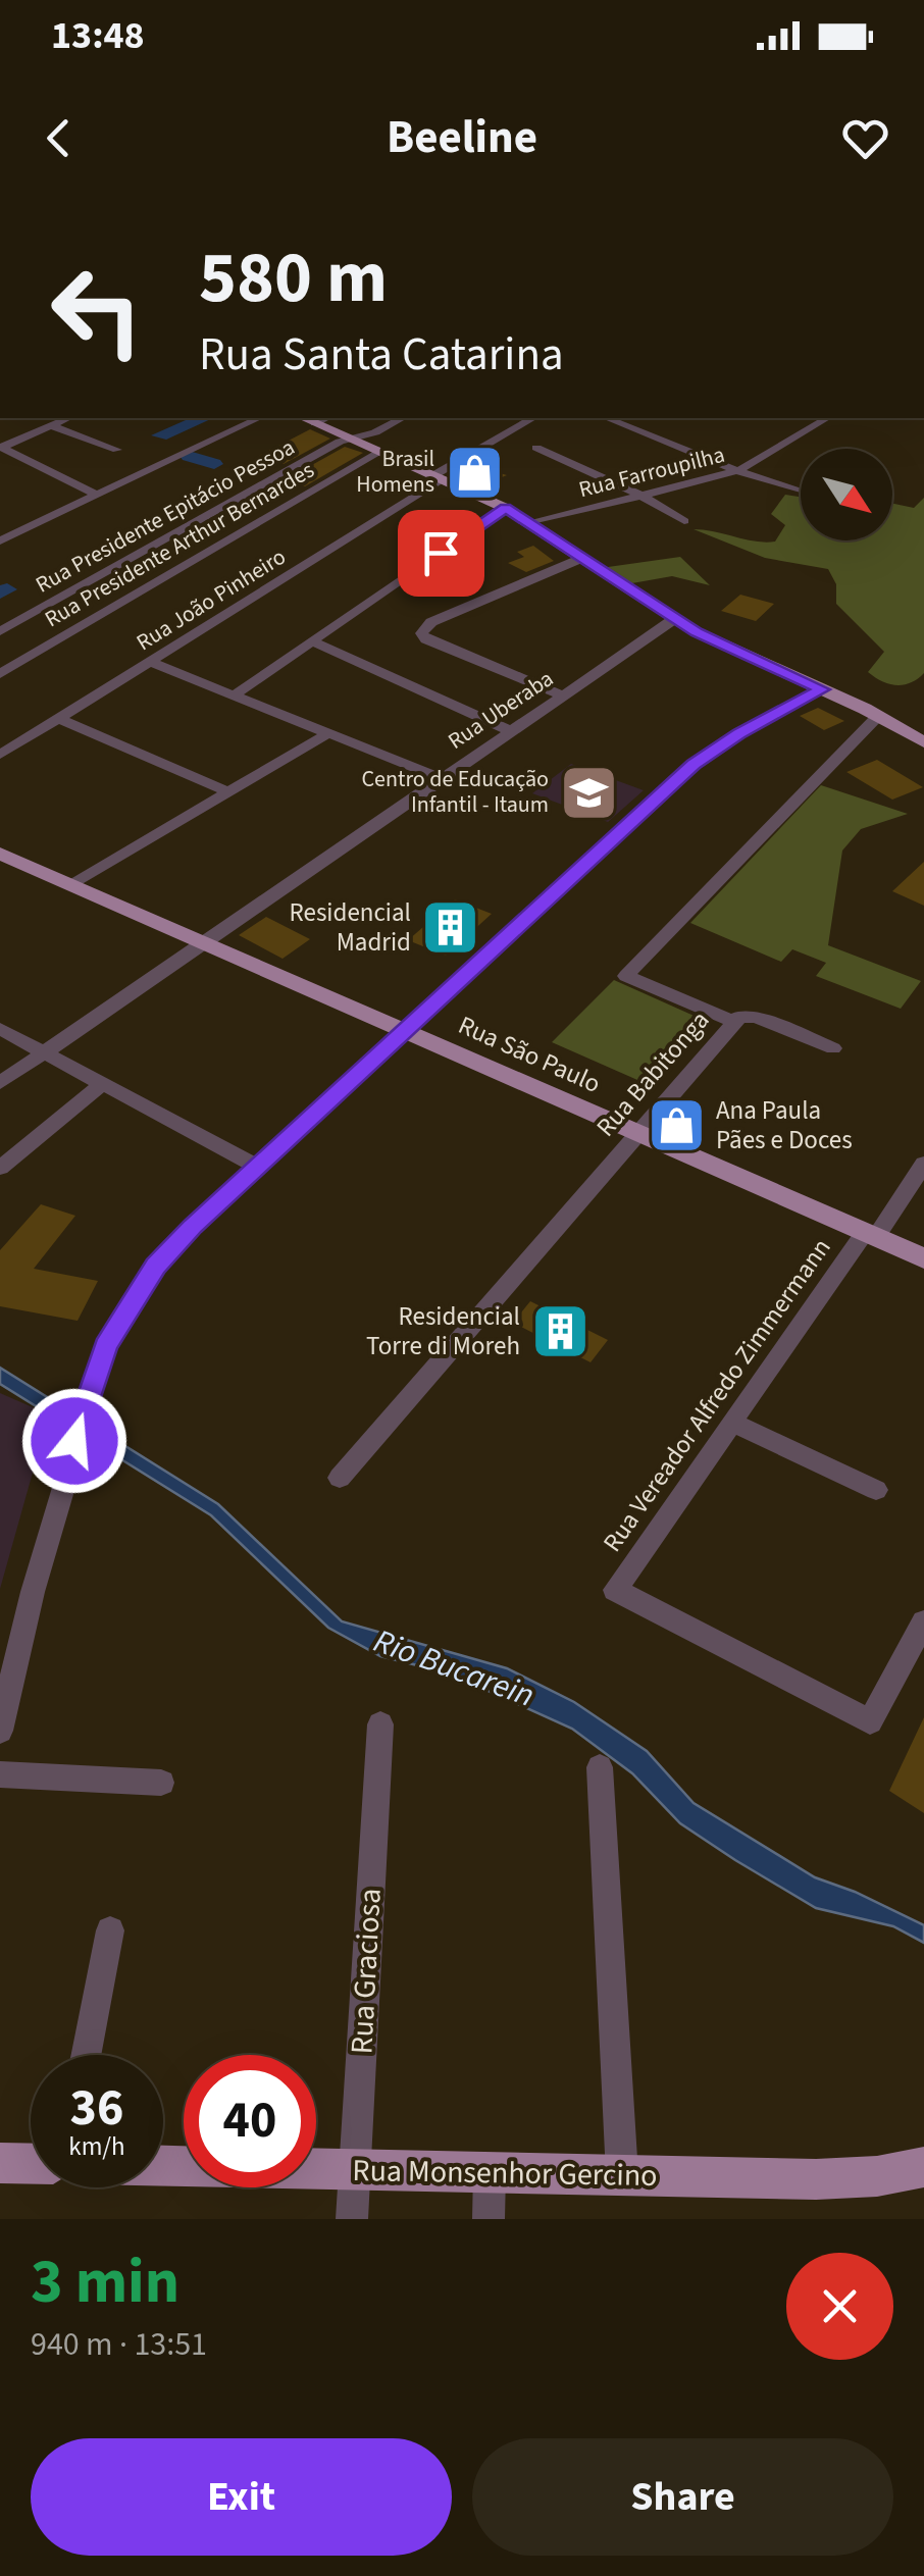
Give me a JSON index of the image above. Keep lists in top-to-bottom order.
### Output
{
  "streets": {
    "main road": ["Rua São Paulo", "Rua Monsenhor Gercino"],
    "street": [
      "Rua Farroupilha",
      "Rua Presidente Epitácio Pessoa",
      "Rua Presidente Arthur Bernardes",
      "Rua João Pinheiro",
      "Rua Uberaba",
      "Rua Babitonga",
      "Rua Vereador Alfredo Zimmermann",
      "Rua Graciosa"
    ]
  },
  "crossings": [
    ["Rua Uberaba", "Rua São Paulo"],
    ["Rua São Paulo", "Rua Babitonga"],
    ["Rua São Paulo", "Rua Vereador Alfredo Zimmermann"],
    ["Rua Graciosa", "Rua Monsenhor Gercino"]
  ],
  "water": ["Rio Bucarein"],
  "places": {
    "shop": ["Brasil Homens", "Ana Paula Pães e Doces"],
    "school or university": ["Centro de Educação Infantil - Itaum"],
    "building": ["Residencial Madrid", "Residencial Torre di Moreh"]
  },
  "north": "bottom right",
  "page": {
    "status": "13:48",
    "header": "Beeline",
    "turn": ["580 m", "Rua Santa Catarina"],
    "speed": "36 km/h",
    "limit": "40",
    "heading": ["3 min", "940 m · 13:51"],
    "buttons": ["Exit", "Share"]
  }
}
